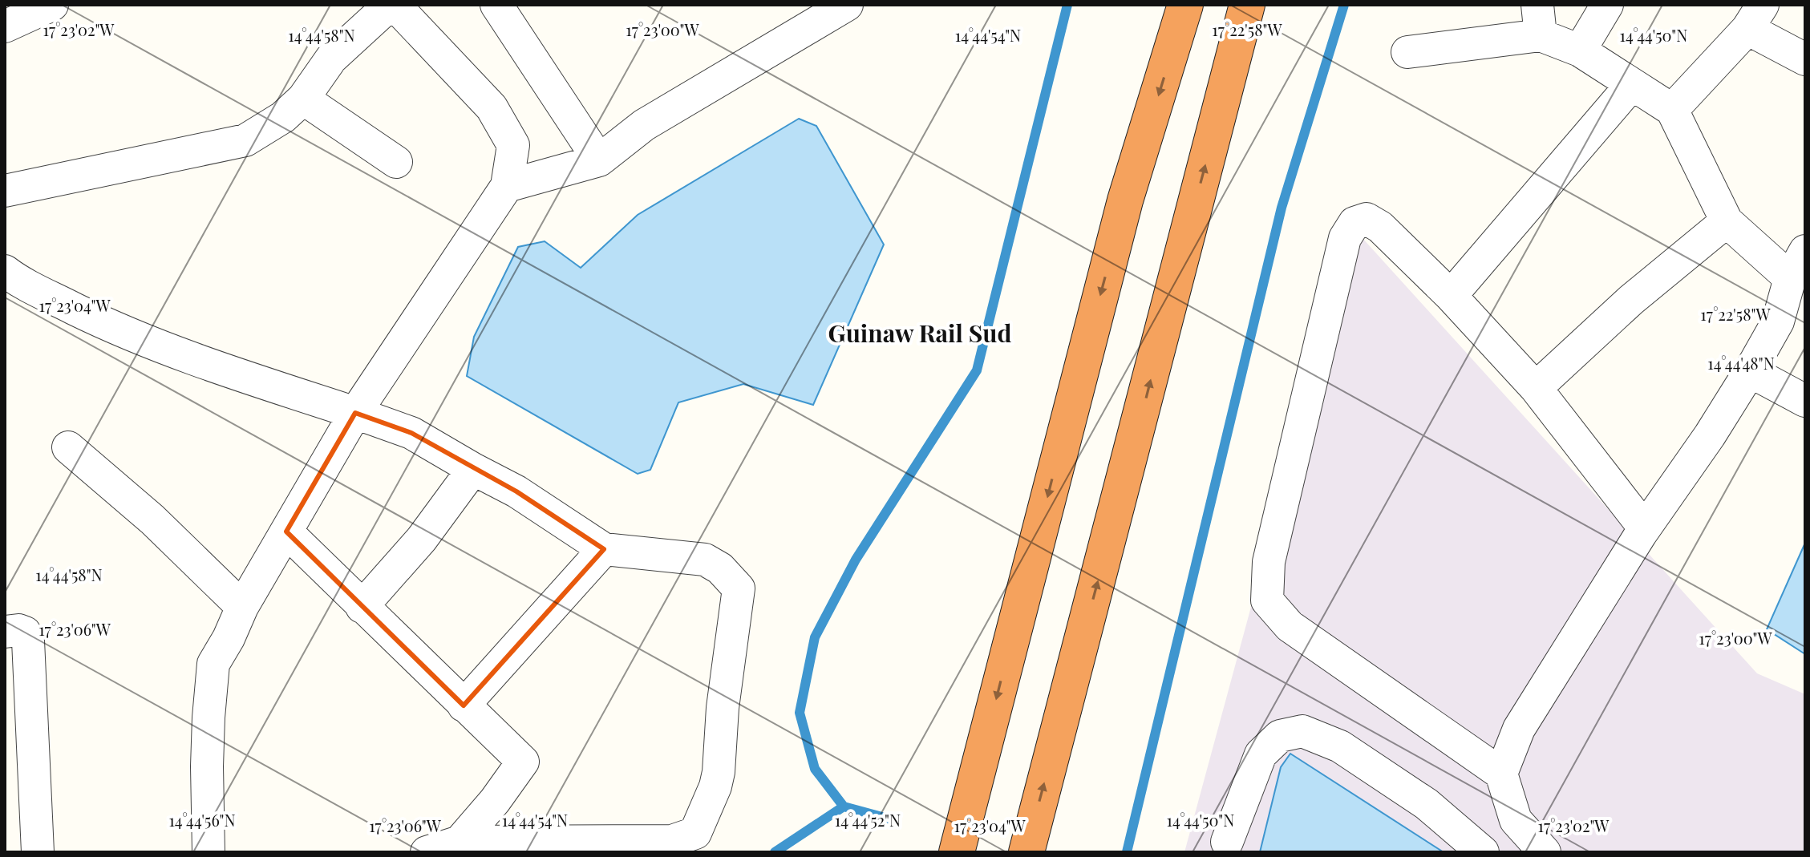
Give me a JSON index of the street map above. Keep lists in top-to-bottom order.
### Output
{
  "districts": ["Guinaw Rail Sud"],
  "coordinates": [
    "17°23'02\"W",
    "17°23'00\"W",
    "17°22'58\"W",
    "14°44'50\"N",
    "14°44'58\"N",
    "14°44'54\"N",
    "17°23'04\"W",
    "14°44'48\"N",
    "17°23'06\"W",
    "14°44'56\"N",
    "14°44'52\"N"
  ]
}
